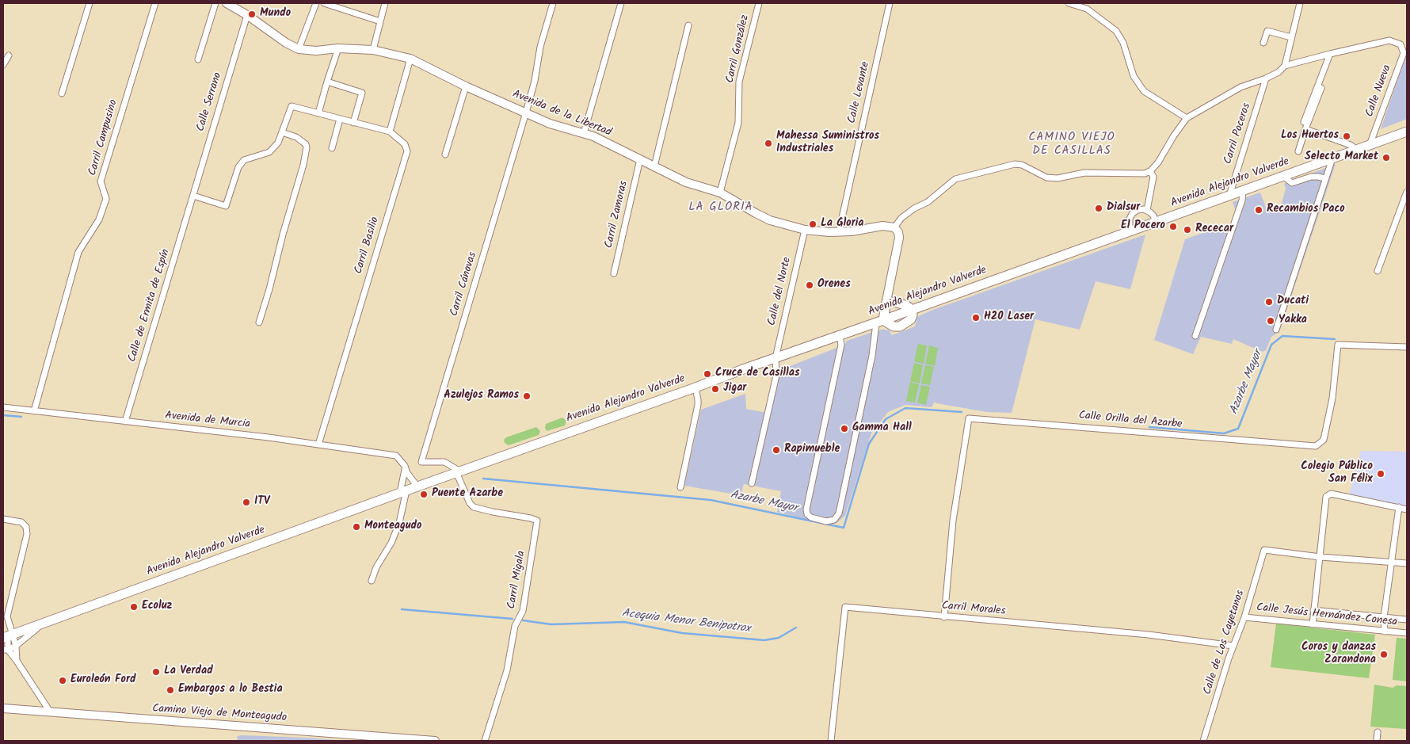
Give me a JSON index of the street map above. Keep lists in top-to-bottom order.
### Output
{
  "streets": {
    "main road": ["Avenida Alejandro Valverde"],
    "street": [
      "Carril González",
      "Calle Nueva",
      "Calle Levante",
      "Calle Serrano",
      "Avenida de la Libertad",
      "Carril Poceros",
      "Carril Campusino",
      "Carril Zamoras",
      "Carril Basilio",
      "Carril Cánovas",
      "Calle del Norte",
      "Calle de Ermita de Espín",
      "Avenida de Murcia",
      "Calle Orilla del Azarbe",
      "Carril Migala",
      "Carril Morales",
      "Calle Jesús Hernández Conesa",
      "Calle de Los Cayetanos",
      "Camino Viejo de Monteagudo"
    ]
  },
  "crossings": [
    ["Carril González", "Avenida de la Libertad"],
    ["Calle Nueva", "Avenida Alejandro Valverde"],
    ["Calle Levante", "Avenida de la Libertad"],
    ["Calle Serrano", "Avenida de la Libertad"],
    ["Calle Serrano", "Calle de Ermita de Espín"],
    ["Avenida de la Libertad", "Carril Zamoras"],
    ["Avenida de la Libertad", "Carril Cánovas"],
    ["Avenida de la Libertad", "Calle del Norte"],
    ["Carril Poceros", "Avenida Alejandro Valverde"],
    ["Carril Campusino", "Avenida de Murcia"],
    ["Avenida Alejandro Valverde", "Carril Cánovas"],
    ["Avenida Alejandro Valverde", "Calle del Norte"],
    ["Avenida Alejandro Valverde", "Avenida de Murcia"],
    ["Avenida Alejandro Valverde", "Carril Migala"],
    ["Carril Basilio", "Avenida de Murcia"],
    ["Carril Cánovas", "Carril Migala"],
    ["Calle de Ermita de Espín", "Avenida de Murcia"],
    ["Calle Orilla del Azarbe", "Carril Morales"],
    ["Carril Morales", "Calle de Los Cayetanos"],
    ["Calle Jesús Hernández Conesa", "Calle de Los Cayetanos"]
  ],
  "districts": ["CAMINO VIEJO DE CASILLAS", "LA GLORIA"],
  "water": ["Azarbe Mayor", "Acequia Menor Benipotrox"],
  "places": [
    "Mundo",
    "Los Huertos",
    "Mahessa Suministros Industriales",
    "Selecto Market",
    "Dialsur",
    "Recambios Paco",
    "La Gloria",
    "El Pocero",
    "Rececar",
    "Orenes",
    "Ducati",
    "H20 Laser",
    "Yakka",
    "Cruce de Casillas",
    "Jigar",
    "Azulejos Ramos",
    "Gamma Hall",
    "Rapimueble",
    "Colegio Público San Félix",
    "Puente Azarbe",
    "ITV",
    "Monteagudo",
    "Ecoluz",
    "Coros y danzas Zarandona",
    "La Verdad",
    "Euroleón Ford",
    "Embargos a lo Bestia"
  ]
}
